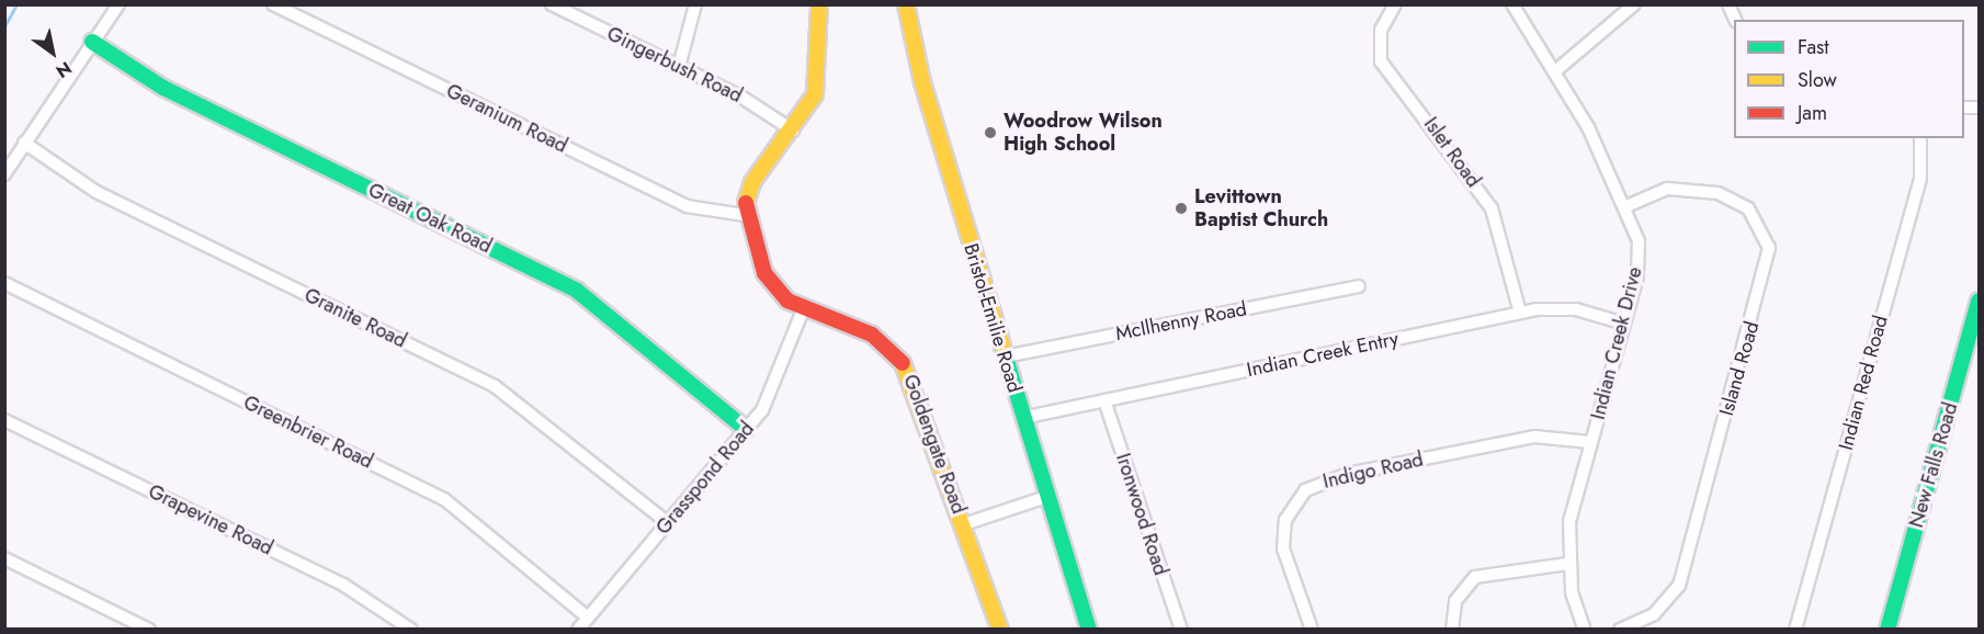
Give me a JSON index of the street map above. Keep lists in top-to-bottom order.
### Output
{
  "streets": {
    "street": [
      "Gingerbush Road",
      "Geranium Road",
      "Islet Road",
      "Great Oak Road",
      "Granite Road",
      "Bristol-Emilie Road",
      "McIlhenny Road",
      "Indian Creek Drive",
      "Indian Creek Entry",
      "Island Road",
      "Indian Red Road",
      "Greenbrier Road",
      "Goldengate Road",
      "New Falls Road",
      "Indigo Road",
      "Grasspond Road",
      "Ironwood Road",
      "Grapevine Road"
    ]
  },
  "crossings": [
    ["Gingerbush Road", "Goldengate Road"],
    ["Geranium Road", "Goldengate Road"],
    ["Islet Road", "Indian Creek Entry"],
    ["Great Oak Road", "Grasspond Road"],
    ["Granite Road", "Grasspond Road"],
    ["Bristol-Emilie Road", "McIlhenny Road"],
    ["Bristol-Emilie Road", "Indian Creek Entry"],
    ["Indian Creek Drive", "Indian Creek Entry"],
    ["Indian Creek Drive", "Island Road"],
    ["Indian Creek Drive", "Indigo Road"],
    ["Indian Creek Entry", "Ironwood Road"],
    ["Greenbrier Road", "Grasspond Road"],
    ["Goldengate Road", "Grasspond Road"]
  ],
  "places": ["Woodrow Wilson High School", "Levittown Baptist Church"],
  "legend": ["Fast", "Slow", "Jam"],
  "north": "bottom right"
}
